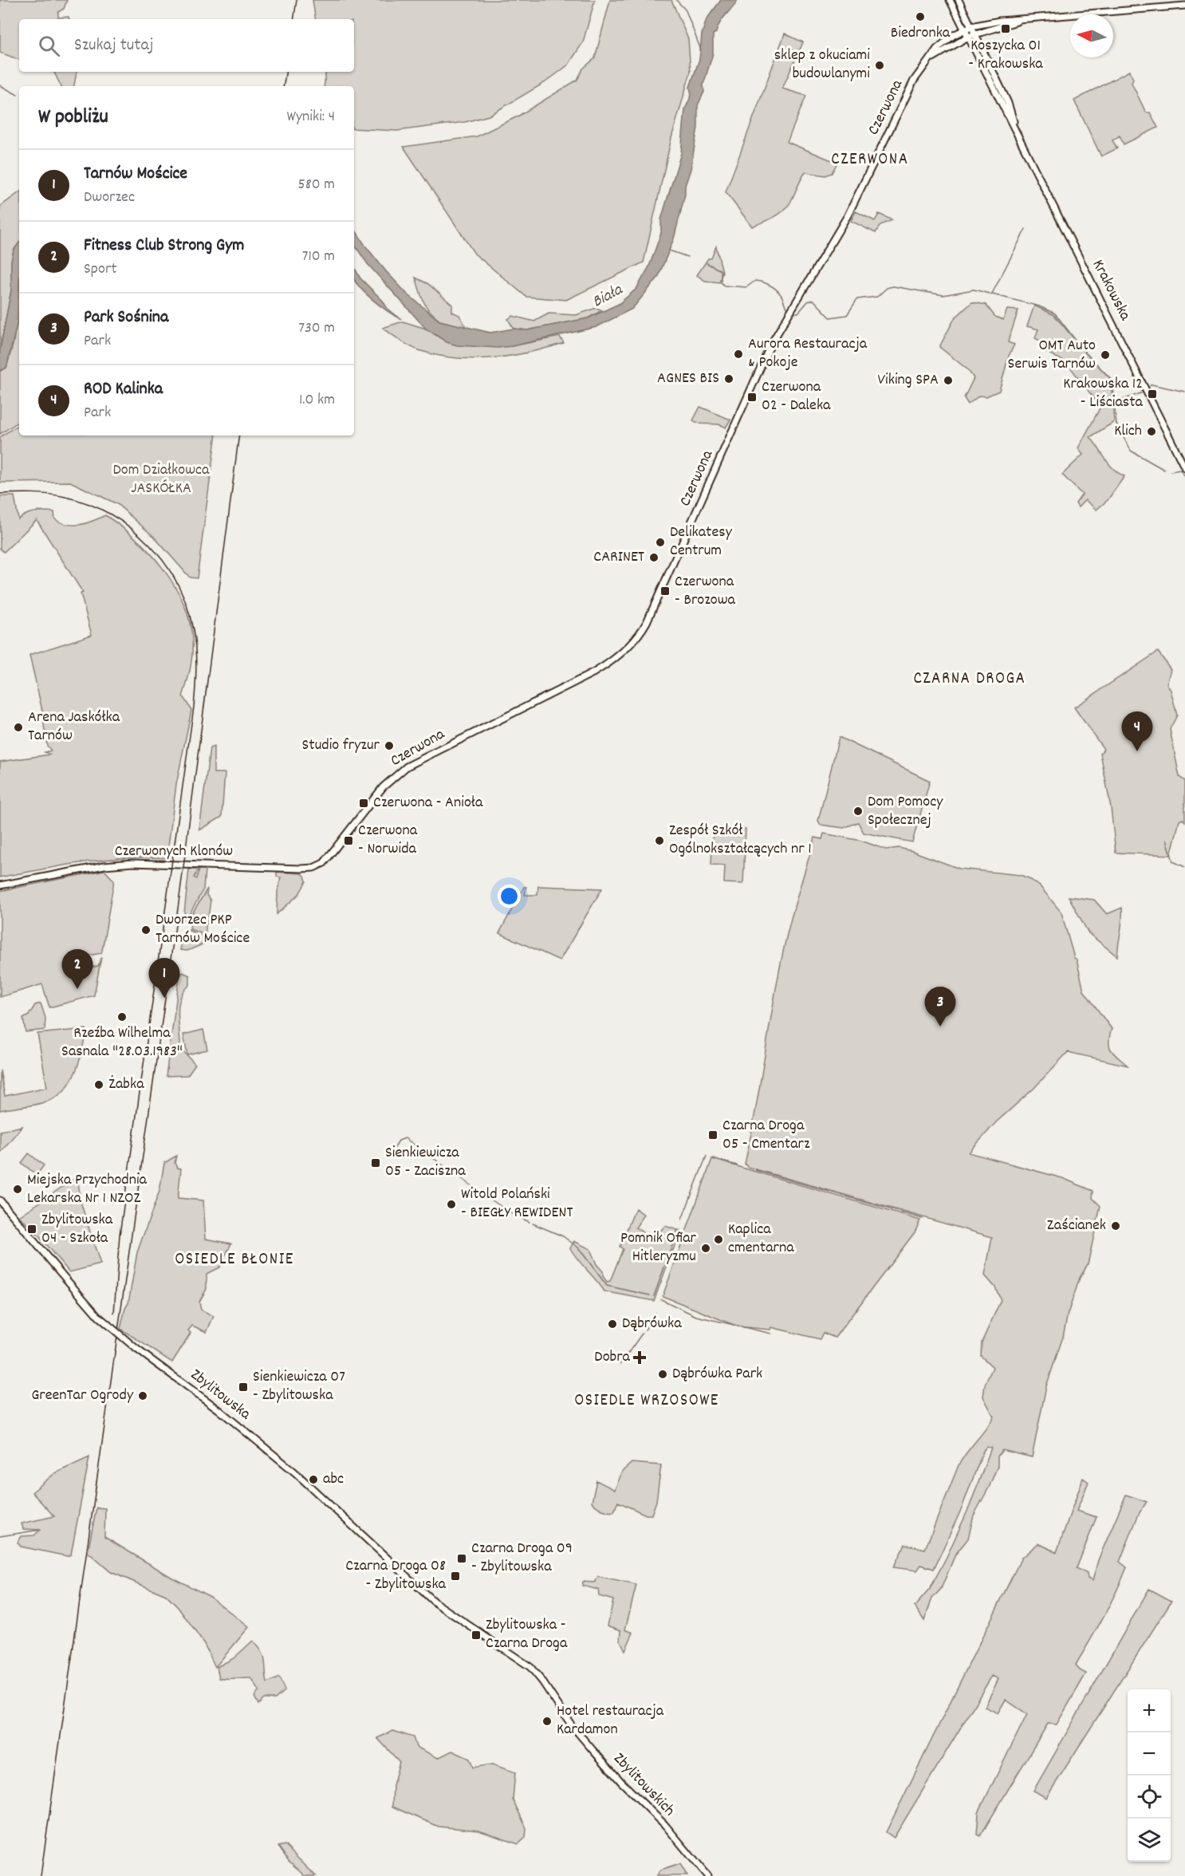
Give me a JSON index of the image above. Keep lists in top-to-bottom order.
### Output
{
  "streets": {
    "main road": [
      "Czerwona",
      "Krakowska",
      "Czerwonych Klonów",
      "Zbylitowska",
      "Zbylitowskich"
    ]
  },
  "crossings": [
    ["Czerwona", "Krakowska"],
    ["Czerwona", "Czerwonych Klonów"],
    ["Zbylitowska", "Zbylitowskich"]
  ],
  "districts": [
    "CZERWONA",
    "CZARNA DROGA",
    "OSIEDLE BŁONIE",
    "OSIEDLE WRZOSOWE"
  ],
  "water": ["Biała"],
  "parks": ["Dom Działkowca JASKÓŁKA"],
  "places": {
    "other": [
      "Biedronka",
      "sklep z okuciami budowlanymi",
      "Aurora Restauracja & Pokoje",
      "OMT Auto Serwis Tarnów",
      "AGNES BIS",
      "Viking SPA",
      "Klich",
      "Delikatesy Centrum",
      "CARINET",
      "Arena Jaskółka Tarnów",
      "Studio fryzur",
      "Dom Pomocy Społecznej",
      "Zespół Szkół Ogólnokształcących nr 1",
      "Dworzec PKP Tarnów Mościce",
      "Rzeźba Wilhelma Sasnala \"28.03.1983\"",
      "Żabka",
      "Miejska Przychodnia Lekarska Nr 1 NZOZ",
      "Witold Polański - BIEGŁY REWIDENT",
      "Zaścianek",
      "Kaplica cmentarna",
      "Pomnik Ofiar Hitleryzmu",
      "Dąbrówka",
      "Dąbrówka Park",
      "GreenTar Ogrody",
      "abc",
      "Hotel restauracja Kardamon"
    ],
    "transit": [
      "Koszycka 01 - Krakowska",
      "Krakowska 12 - Liściasta",
      "Czerwona 02 - Daleka",
      "Czerwona - Brozowa",
      "Czerwona - Anioła",
      "Czerwona - Norwida",
      "Czarna Droga 05 - Cmentarz",
      "Sienkiewicza 05 - Zaciszna",
      "Zbylitowska 04 - Szkoła",
      "Sienkiewicza 07 - Zbylitowska",
      "Czarna Droga 09 - Zbylitowska",
      "Czarna Droga 08 - Zbylitowska",
      "Zbylitowska - Czarna Droga"
    ],
    "health": ["Dobra"]
  },
  "north": "left",
  "page": {
    "search": "Szukaj tutaj",
    "heading": ["W pobliżu", "Wyniki: 4"],
    "list": [
      {
        "mark": "1",
        "name": "Tarnów Mościce",
        "note": "Dworzec",
        "value": "580 m"
      },
      {
        "mark": "2",
        "name": "Fitness Club Strong Gym",
        "note": "Sport",
        "value": "710 m"
      },
      {
        "mark": "3",
        "name": "Park Sośnina",
        "note": "Park",
        "value": "730 m"
      },
      {
        "mark": "4",
        "name": "ROD Kalinka",
        "note": "Park",
        "value": "1.0 km"
      }
    ],
    "pins": [
      "4",
      "2",
      "1",
      "3"
    ],
    "map_buttons": ["+", "−"]
  }
}
